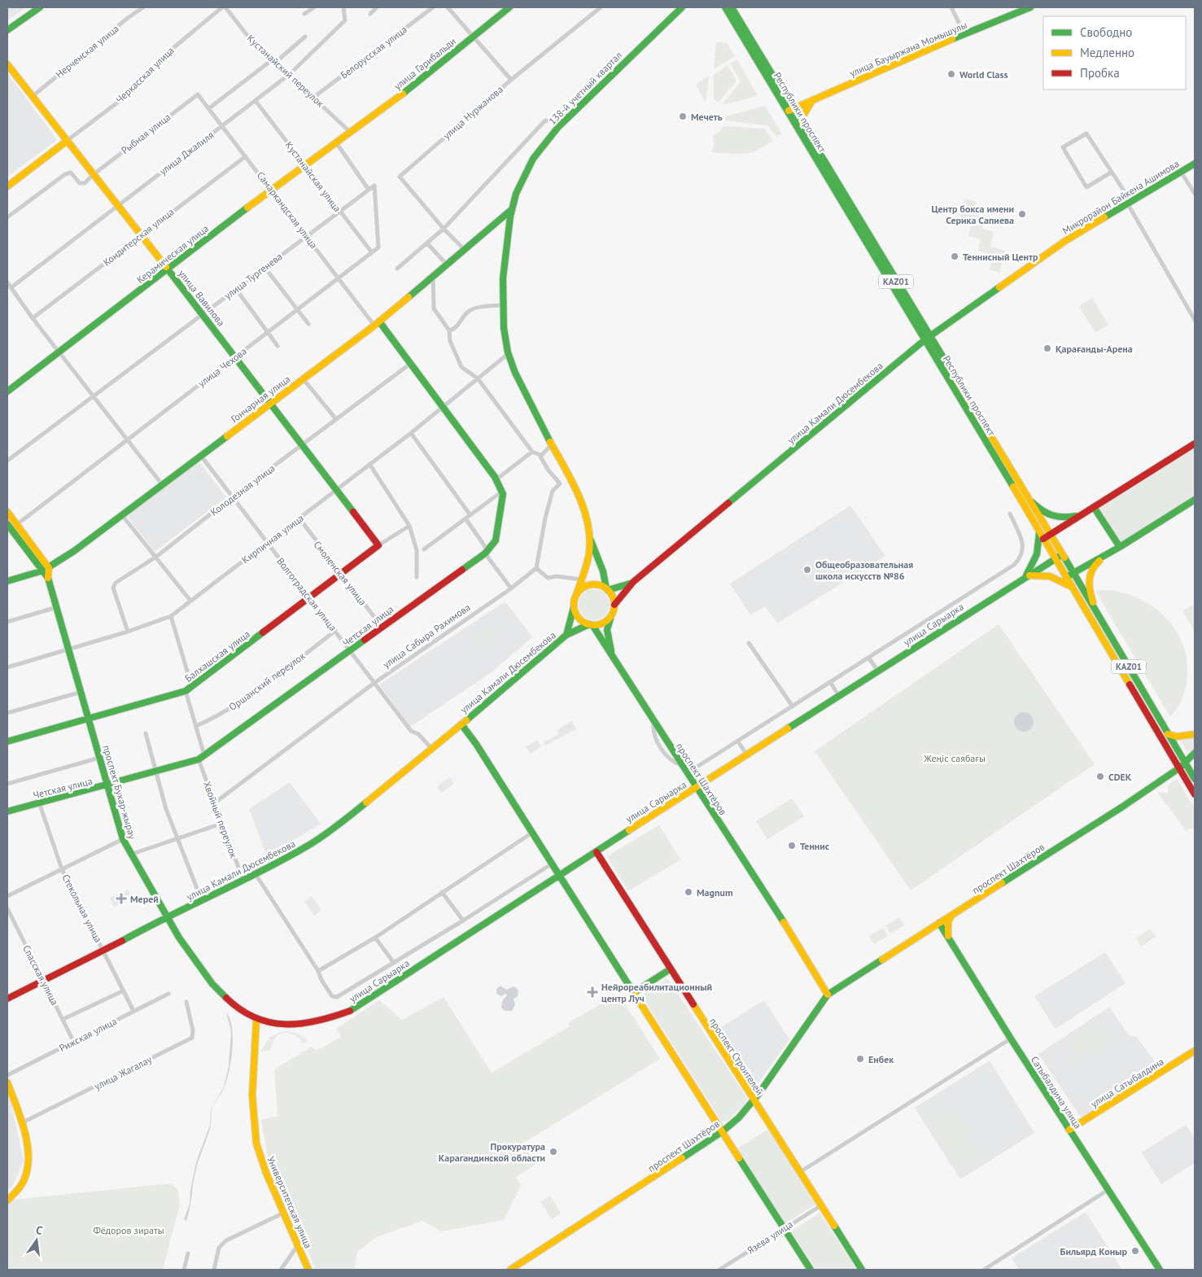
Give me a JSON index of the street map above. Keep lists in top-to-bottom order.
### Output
{
  "streets": {
    "main road": [
      "улица Бауыржана Момышулы",
      "улица Гарибальди",
      "138-й учетный квартал",
      "Республики проспект",
      "Микрорайон Байкена Ашимова",
      "Керамическая улица",
      "KАZ01",
      "улица Вавилова",
      "Гончарная улица",
      "улица Камали Дюсембекова",
      "улица Сарыарка",
      "Четская улица",
      "Балхашская улица",
      "проспект Шахтёров",
      "проспект Бухар-жырау",
      "проспект Строителей",
      "улица Сатыбалдина",
      "Сатыбалдина улица",
      "Университетская улица"
    ],
    "street": [
      "Нерченская улица",
      "Белорусская улица",
      "Кустанайский переулок",
      "Черкасская улица",
      "улица Нуржанова",
      "Рыбная улица",
      "улица Джалиля",
      "Кустанайская улица",
      "Самаркандская улица",
      "Кондитерская улица",
      "улица Тургенева",
      "улица Чехова",
      "Колодезная улица",
      "Кирпичная улица",
      "Смоленская улица",
      "Волгоградская улица",
      "улица Сабыра Рахимова",
      "Оршанский переулок",
      "Хвойный переулок",
      "Стекольная улица",
      "Спасская улица",
      "Рижская улица",
      "улица Жагалау",
      "Язева улица"
    ]
  },
  "crossings": [
    ["улица Бауыржана Момышулы", "Республики проспект"],
    ["Нерченская улица", "улица Вавилова"],
    ["Белорусская улица", "Кустанайский переулок"],
    ["улица Гарибальди", "Кустанайский переулок"],
    ["улица Гарибальди", "Керамическая улица"],
    ["Кустанайский переулок", "улица Джалиля"],
    ["Кустанайский переулок", "Керамическая улица"],
    ["Черкасская улица", "улица Вавилова"],
    ["138-й учетный квартал", "Гончарная улица"],
    ["улица Нуржанова", "Гончарная улица"],
    ["Республики проспект", "улица Камали Дюсембекова"],
    ["Республики проспект", "улица Сарыарка"],
    ["Республики проспект", "проспект Шахтёров"],
    ["Рыбная улица", "Самаркандская улица"],
    ["Рыбная улица", "улица Вавилова"],
    ["улица Джалиля", "Кустанайская улица"],
    ["улица Джалиля", "Самаркандская улица"],
    ["улица Джалиля", "улица Вавилова"],
    ["Кустанайская улица", "Керамическая улица"],
    ["Кустанайская улица", "улица Тургенева"],
    ["Кустанайская улица", "улица Чехова"],
    ["Микрорайон Байкена Ашимова", "улица Камали Дюсембекова"],
    ["Самаркандская улица", "Кондитерская улица"],
    ["Самаркандская улица", "Керамическая улица"],
    ["Самаркандская улица", "улица Тургенева"],
    ["Самаркандская улица", "улица Чехова"],
    ["Самаркандская улица", "Гончарная улица"],
    ["Кондитерская улица", "улица Вавилова"],
    ["Керамическая улица", "улица Вавилова"],
    ["улица Тургенева", "улица Вавилова"],
    ["улица Тургенева", "улица Чехова"],
    ["улица Вавилова", "улица Чехова"],
    ["улица Вавилова", "Гончарная улица"],
    ["улица Вавилова", "Колодезная улица"],
    ["улица Вавилова", "Кирпичная улица"],
    ["улица Вавилова", "Балхашская улица"],
    ["Гончарная улица", "Волгоградская улица"],
    ["Гончарная улица", "проспект Бухар-жырау"],
    ["улица Камали Дюсембекова", "Волгоградская улица"],
    ["улица Камали Дюсембекова", "улица Сарыарка"],
    ["улица Камали Дюсембекова", "проспект Шахтёров"],
    ["улица Камали Дюсембекова", "проспект Бухар-жырау"],
    ["улица Камали Дюсембекова", "Хвойный переулок"],
    ["улица Камали Дюсембекова", "Стекольная улица"],
    ["улица Камали Дюсембекова", "Спасская улица"],
    ["Колодезная улица", "Кирпичная улица"],
    ["Колодезная улица", "Волгоградская улица"],
    ["Кирпичная улица", "Смоленская улица"],
    ["Кирпичная улица", "Волгоградская улица"],
    ["Кирпичная улица", "проспект Бухар-жырау"],
    ["Кирпичная улица", "Хвойный переулок"],
    ["Смоленская улица", "Четская улица"],
    ["Смоленская улица", "Балхашская улица"],
    ["Волгоградская улица", "Четская улица"],
    ["Волгоградская улица", "улица Сабыра Рахимова"],
    ["Волгоградская улица", "Балхашская улица"],
    ["Волгоградская улица", "Оршанский переулок"],
    ["улица Сарыарка", "проспект Шахтёров"],
    ["улица Сарыарка", "проспект Бухар-жырау"],
    ["улица Сарыарка", "проспект Строителей"],
    ["улица Сарыарка", "Университетская улица"],
    ["Четская улица", "проспект Бухар-жырау"],
    ["Четская улица", "Хвойный переулок"],
    ["Четская улица", "Стекольная улица"],
    ["улица Сабыра Рахимова", "Хвойный переулок"],
    ["Балхашская улица", "проспект Бухар-жырау"],
    ["Балхашская улица", "Хвойный переулок"],
    ["Оршанский переулок", "Хвойный переулок"],
    ["проспект Шахтёров", "проспект Строителей"],
    ["проспект Шахтёров", "Сатыбалдина улица"],
    ["проспект Бухар-жырау", "Университетская улица"],
    ["Стекольная улица", "Рижская улица"],
    ["Спасская улица", "Рижская улица"],
    ["проспект Строителей", "Язева улица"],
    ["улица Сатыбалдина", "Сатыбалдина улица"]
  ],
  "parks": ["Жеңіс саябағы", "Фёдоров зираты"],
  "places": {
    "other": [
      "World Class",
      "Мечеть",
      "Центр бокса имени Серика Сапиева",
      "Теннисный Центр",
      "Қарағанды-Арена",
      "Общеобразовательная школа искусств №86",
      "CDEK",
      "Теннис",
      "Magnum",
      "Енбек",
      "Прокуратура Карагандинской области",
      "Бильярд Коныр"
    ],
    "health": ["Мерей", "Нейрореабилитационный центр Луч"]
  },
  "legend": ["Свободно", "Медленно", "Пробка"],
  "north": "top"
}
